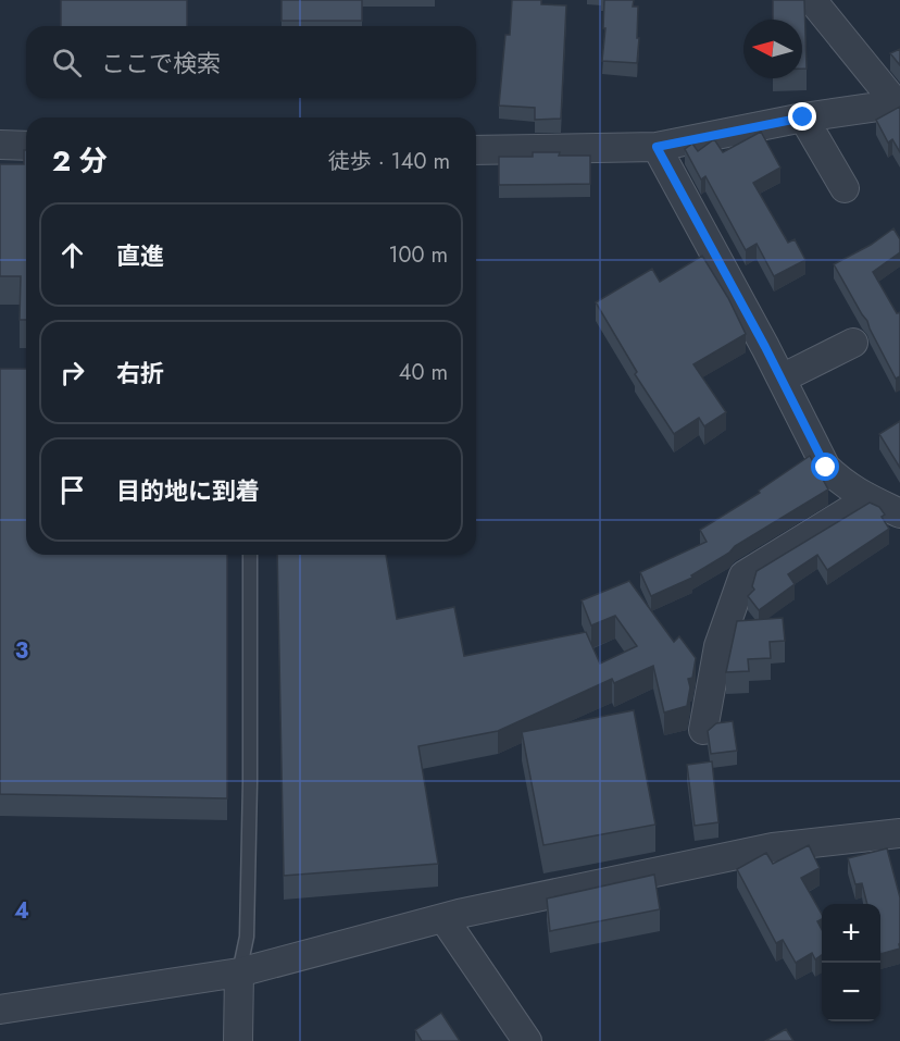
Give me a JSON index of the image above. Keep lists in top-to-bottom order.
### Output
{
  "north": "left",
  "page": {
    "search": "ここで検索",
    "heading": ["2 分", "徒歩 · 140 m"],
    "list": [
      ["直進", "100 m"],
      ["右折", "40 m"],
      "目的地に到着"
    ],
    "map_buttons": ["+", "−"]
  },
  "grid": {
    "rows": ["3", "4"]
  }
}
